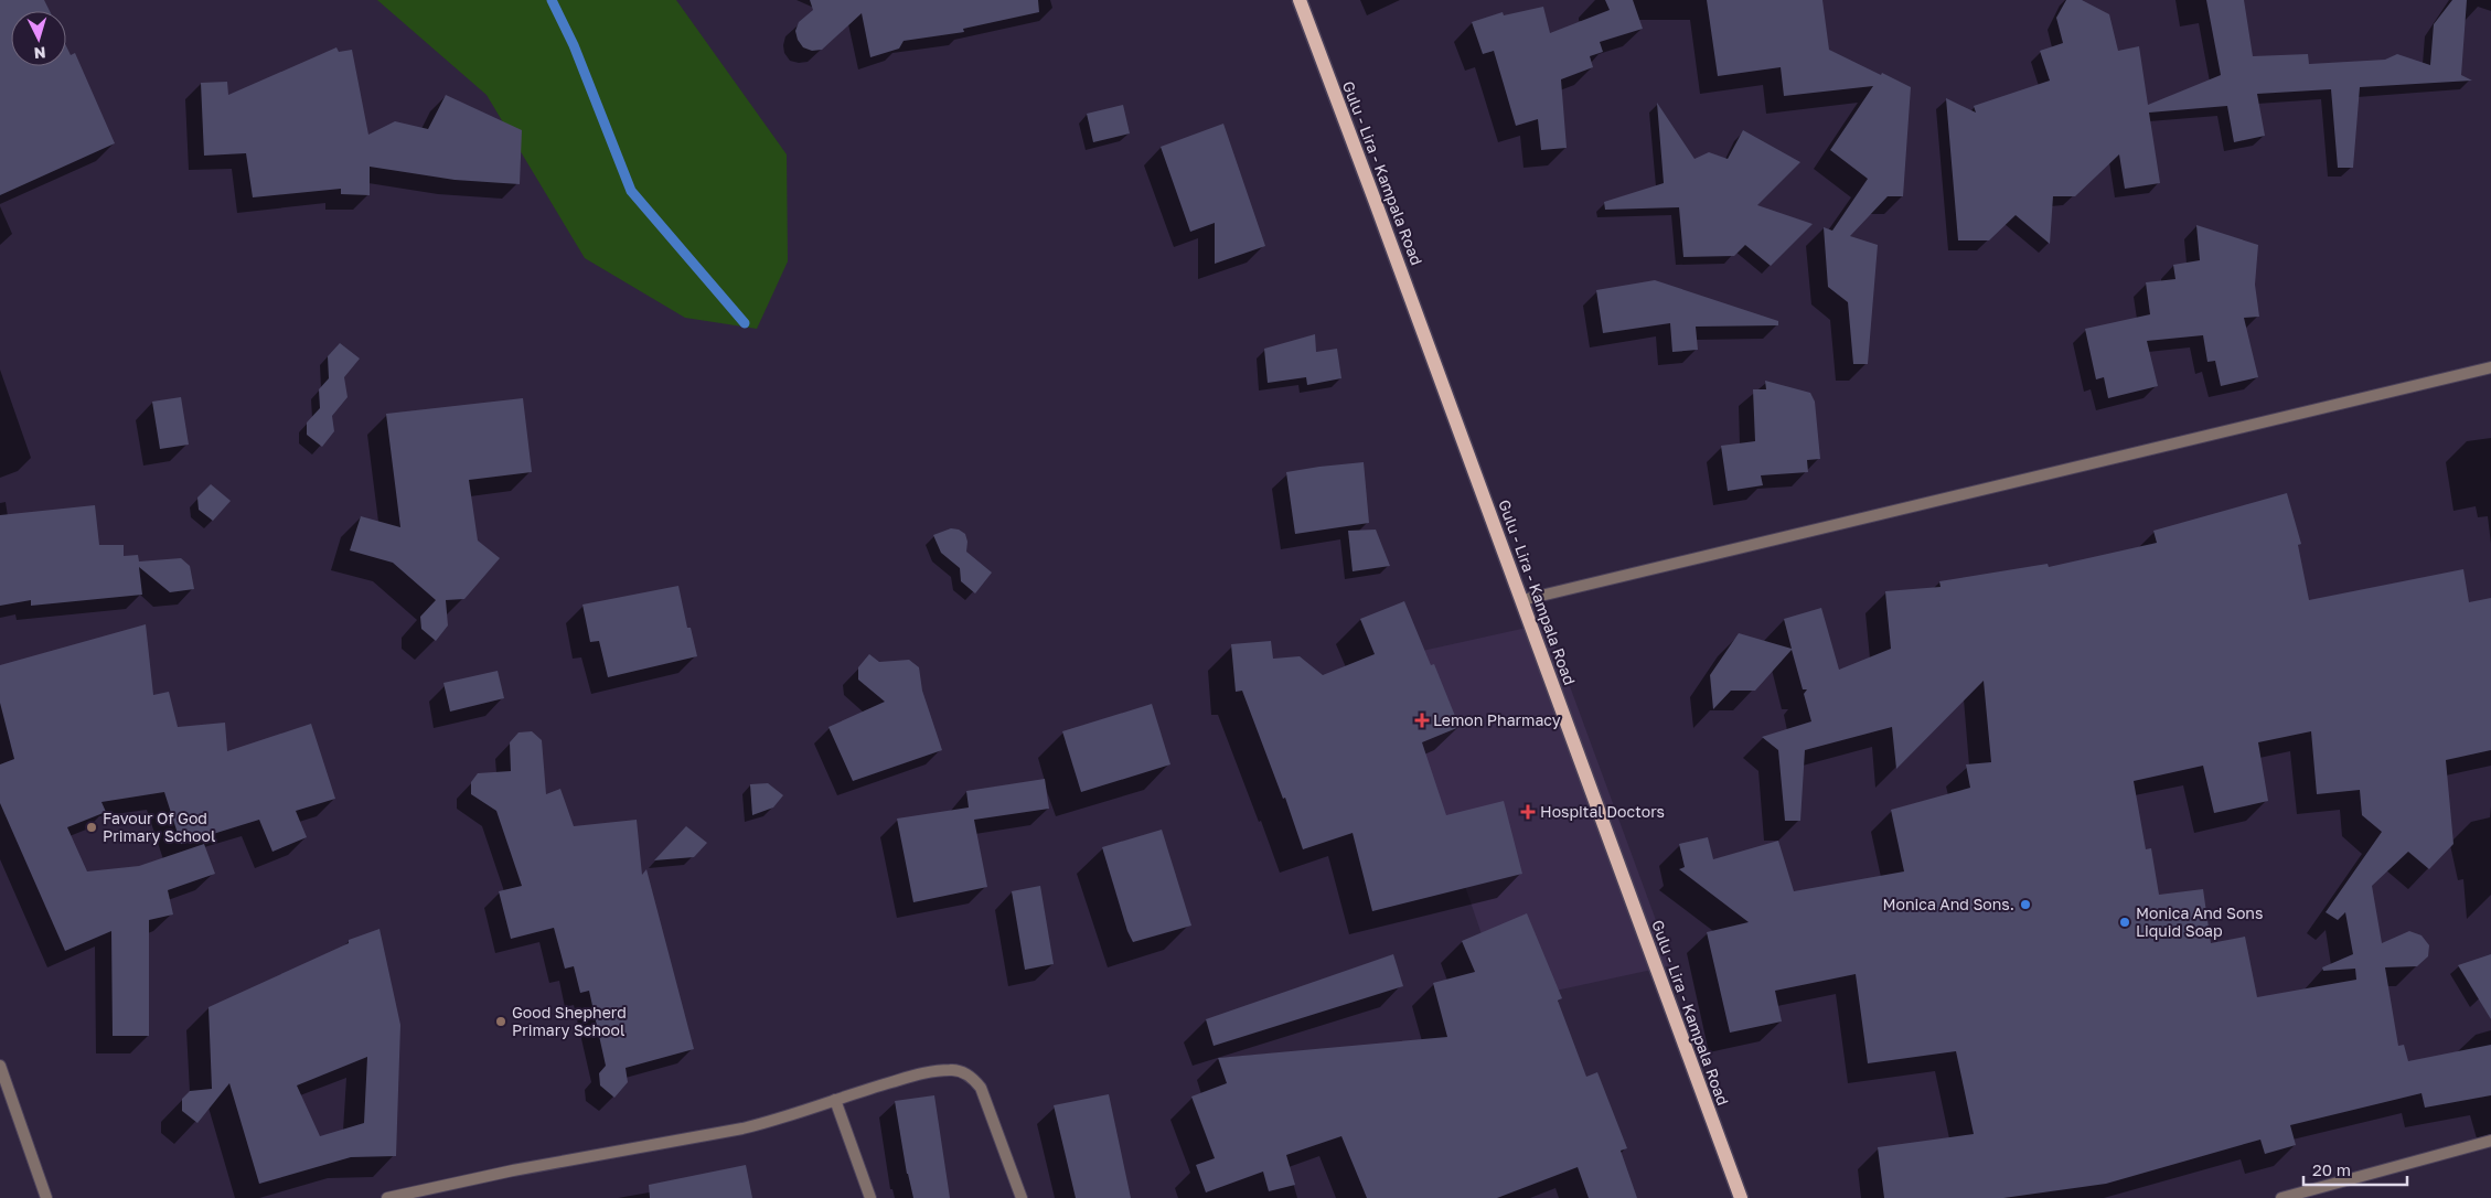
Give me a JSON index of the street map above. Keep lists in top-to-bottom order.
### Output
{
  "streets": {
    "main road": ["Gulu - Lira - Kampala Road"]
  },
  "places": {
    "health": ["Lemon Pharmacy", "Hospital Doctors"],
    "other": [
      "Favour Of God Primary School",
      "Monica And Sons.",
      "Monica And Sons Liquid Soap",
      "Good Shepherd Primary School"
    ]
  },
  "scale_bar": "20 m",
  "north": "bottom"
}
